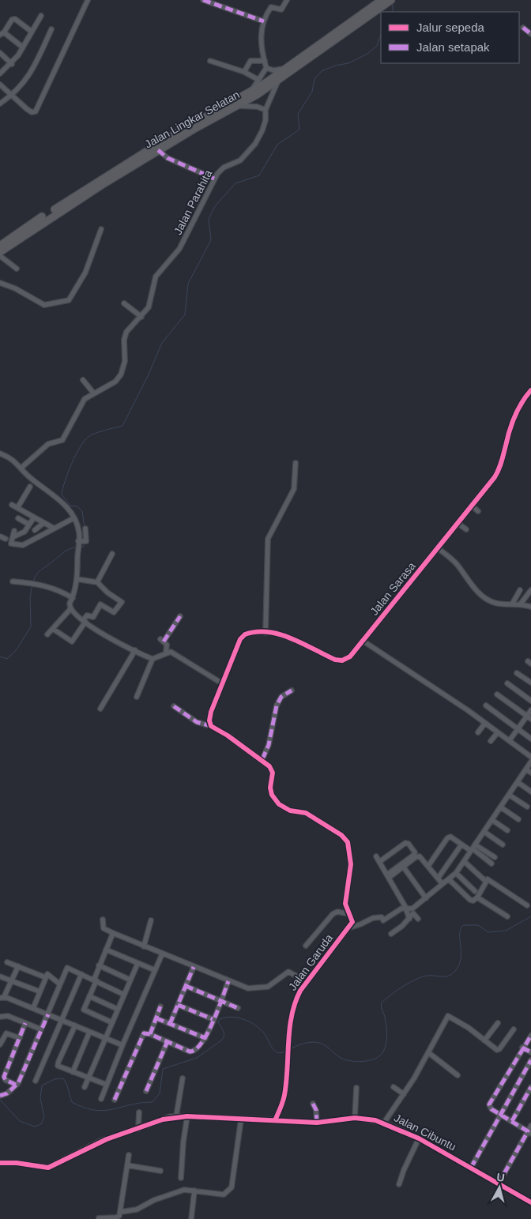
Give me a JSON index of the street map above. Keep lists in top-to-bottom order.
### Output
{
  "streets": {
    "main road": ["Jalan Lingkar Selatan"],
    "street": [
      "Jalan Parahita",
      "Jalan Sarasa",
      "Jalan Garuda",
      "Jalan Cibuntu"
    ]
  },
  "crossings": [
    ["Jalan Lingkar Selatan", "Jalan Parahita"],
    ["Jalan Garuda", "Jalan Cibuntu"]
  ],
  "legend": ["Jalur sepeda", "Jalan setapak"],
  "north": "top"
}
